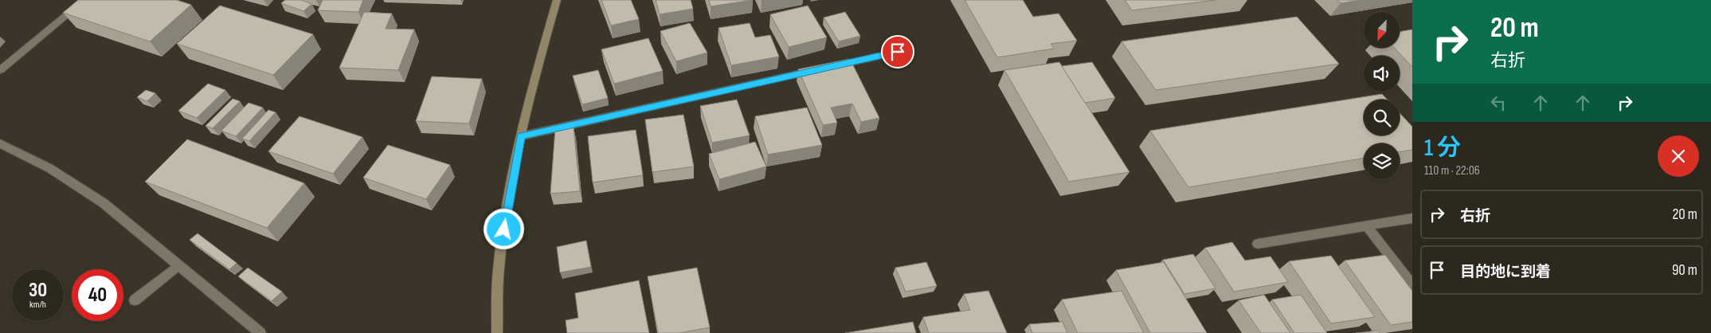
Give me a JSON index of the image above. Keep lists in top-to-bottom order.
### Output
{
  "north": "bottom left",
  "page": {
    "turn": ["20 m", "右折"],
    "heading": ["1 分", "110 m · 22:06"],
    "list": [
      {
        "name": "右折",
        "value": "20 m"
      },
      {
        "name": "目的地に到着",
        "value": "90 m"
      }
    ],
    "speed": "30 km/h",
    "limit": "40"
  }
}
